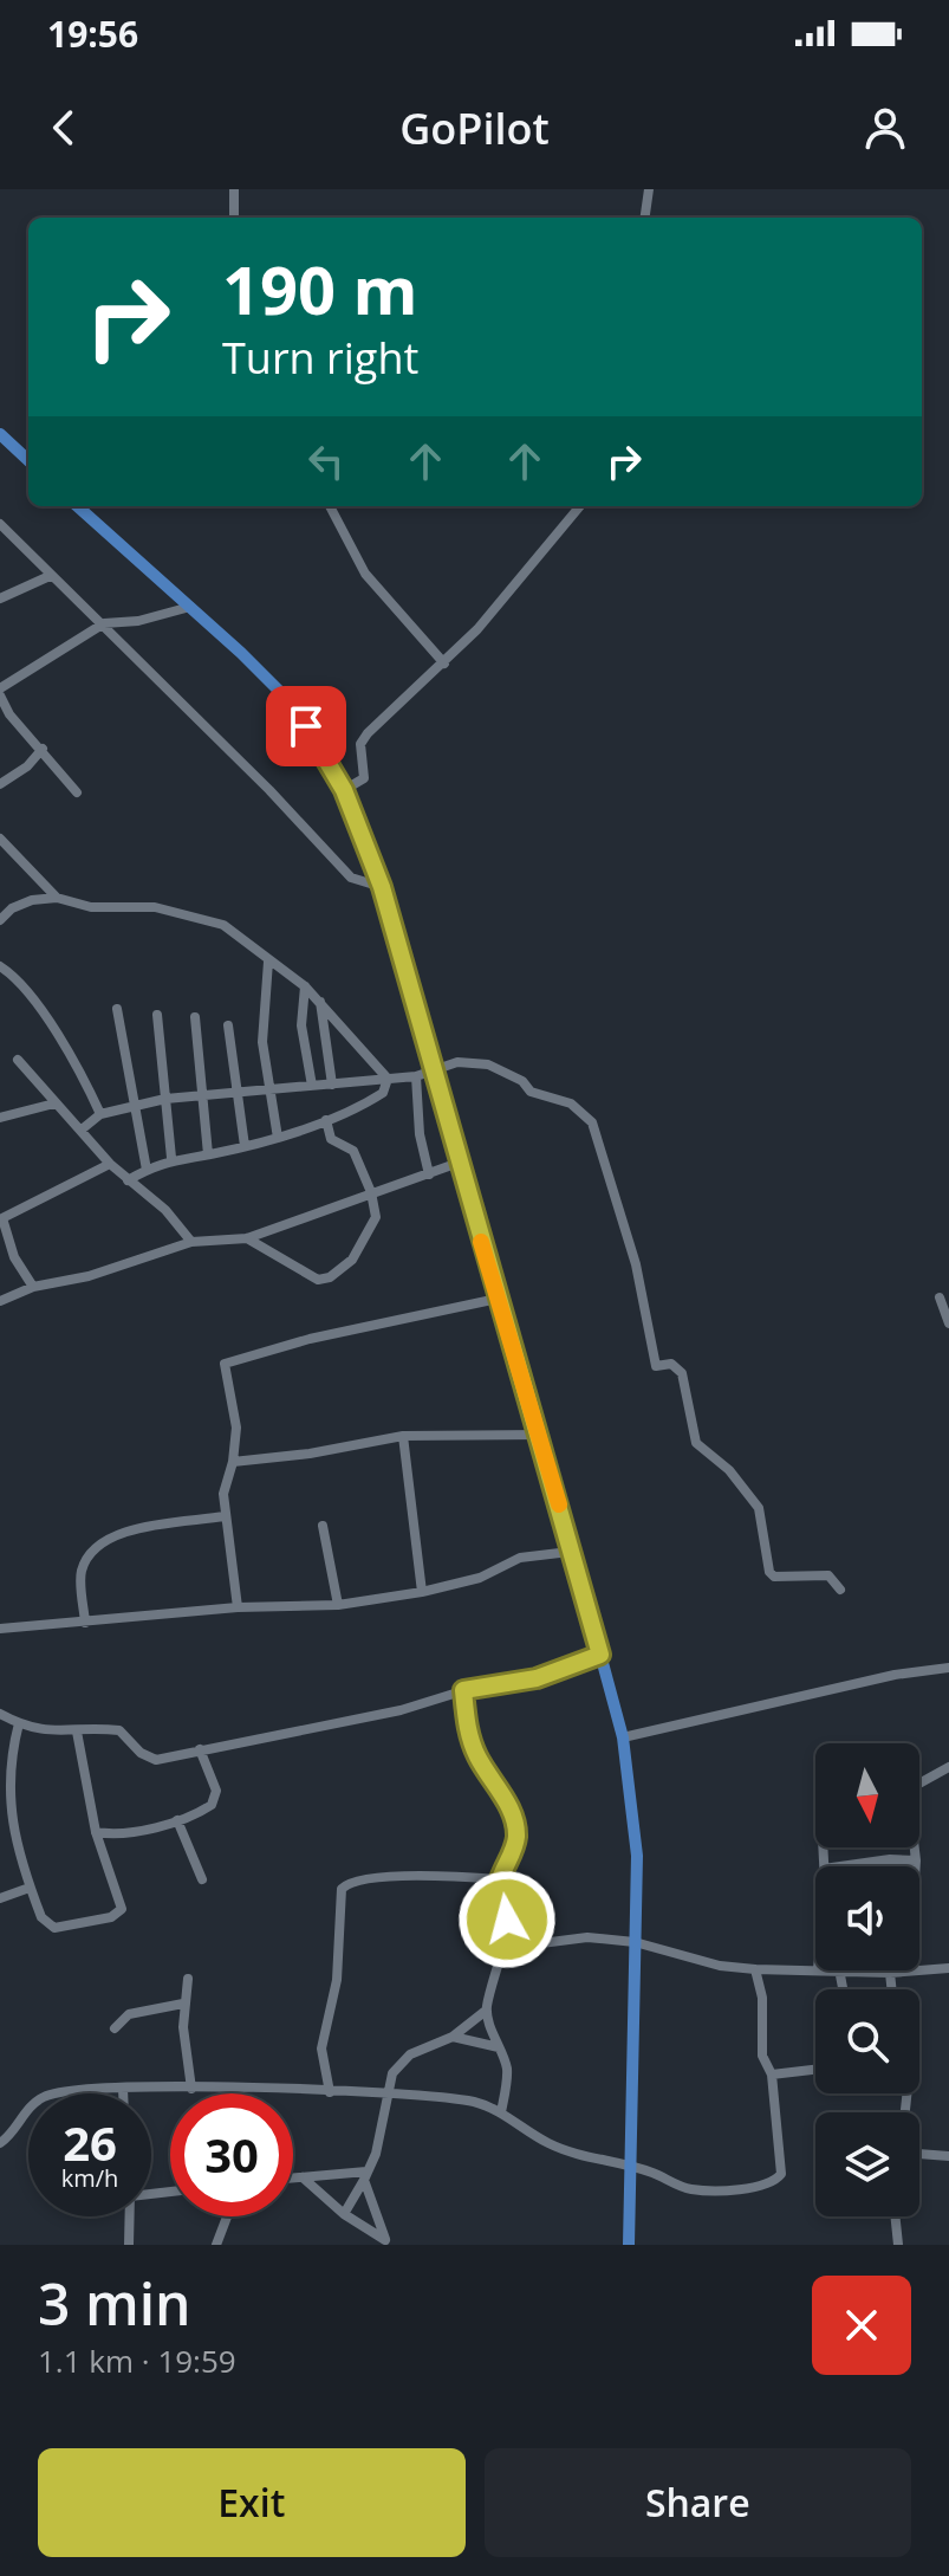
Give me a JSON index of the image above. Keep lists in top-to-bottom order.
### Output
{
  "north": "bottom",
  "page": {
    "status": "19:56",
    "header": "GoPilot",
    "turn": ["190 m", "Turn right"],
    "speed": "26 km/h",
    "limit": "30",
    "heading": ["3 min", "1.1 km · 19:59"],
    "buttons": ["Exit", "Share"]
  }
}
